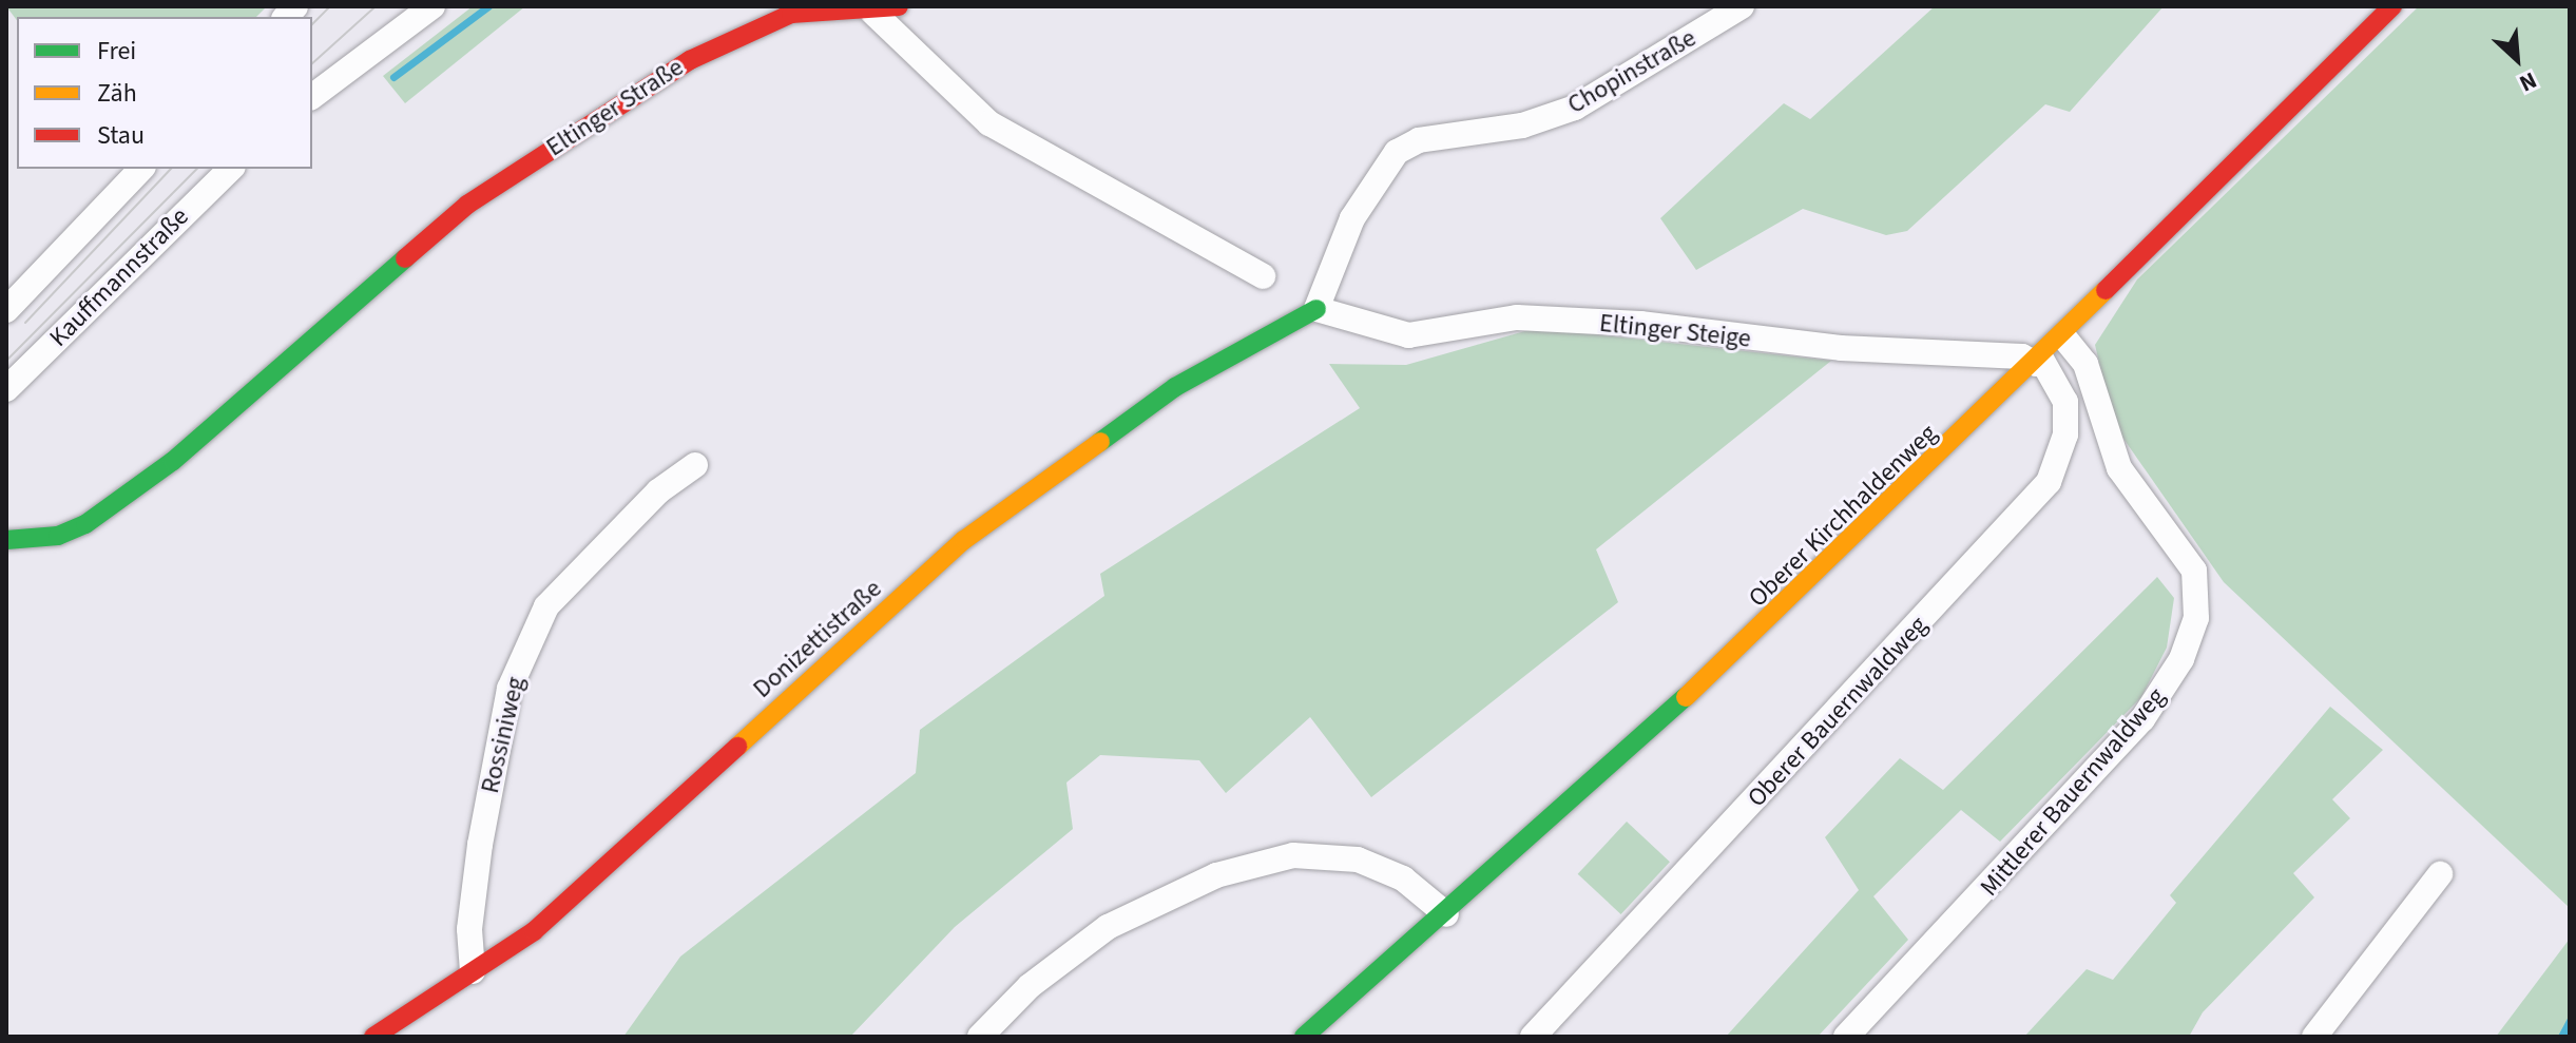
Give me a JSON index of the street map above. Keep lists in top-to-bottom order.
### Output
{
  "streets": {
    "street": [
      "Chopinstraße",
      "Eltinger Straße",
      "Kauffmannstraße",
      "Eltinger Steige",
      "Oberer Kirchhaldenweg",
      "Donizettistraße",
      "Oberer Bauernwaldweg",
      "Rossiniweg",
      "Mittlerer Bauernwaldweg"
    ]
  },
  "crossings": [
    ["Chopinstraße", "Eltinger Steige"],
    ["Chopinstraße", "Donizettistraße"],
    ["Eltinger Steige", "Oberer Kirchhaldenweg"],
    ["Eltinger Steige", "Donizettistraße"],
    ["Eltinger Steige", "Oberer Bauernwaldweg"],
    ["Oberer Kirchhaldenweg", "Oberer Bauernwaldweg"],
    ["Oberer Kirchhaldenweg", "Mittlerer Bauernwaldweg"],
    ["Donizettistraße", "Rossiniweg"]
  ],
  "legend": ["Frei", "Zäh", "Stau"],
  "north": "bottom right"
}
